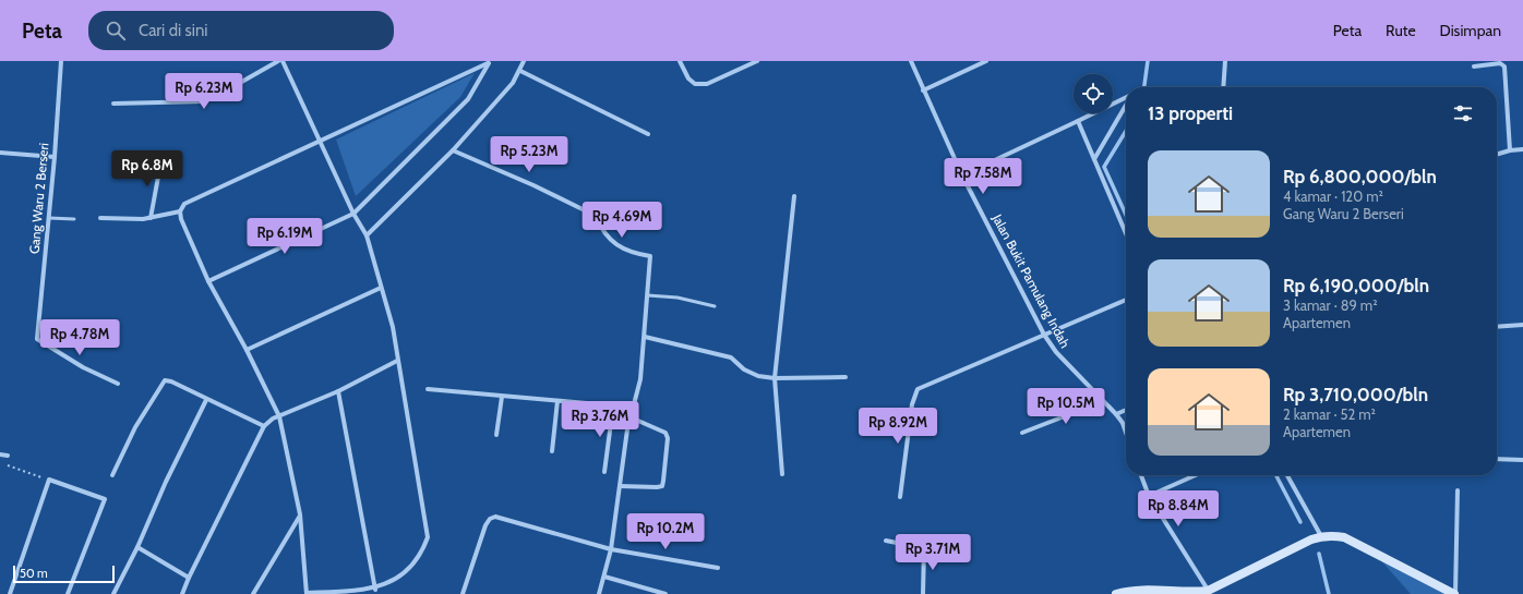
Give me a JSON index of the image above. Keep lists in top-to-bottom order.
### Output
{
  "streets": {
    "street": ["Gang Waru 2 Berseri", "Jalan Bukit Pamulang Indah"]
  },
  "scale_bar": "50 m",
  "page": {
    "header": "Peta",
    "search": "Cari di sini",
    "nav": ["Peta", "Rute", "Disimpan"],
    "price": [
      "Rp 6.23M",
      "Rp 5.23M",
      "Rp 6.8M",
      "Rp 7.58M",
      "Rp 4.69M",
      "Rp 6.19M",
      "Rp 4.78M",
      "Rp 10.5M",
      "Rp 3.76M",
      "Rp 8.92M",
      "Rp 8.84M",
      "Rp 10.2M",
      "Rp 3.71M"
    ],
    "heading": "13 properti",
    "list": [
      {
        "name": "Rp 6,800,000/bln",
        "note": "4 kamar · 120 m² · Gang Waru 2 Berseri"
      },
      {
        "name": "Rp 6,190,000/bln",
        "note": "3 kamar · 89 m² · Apartemen"
      },
      {
        "name": "Rp 3,710,000/bln",
        "note": "2 kamar · 52 m² · Apartemen"
      }
    ],
    "scale": "50 m"
  }
}
